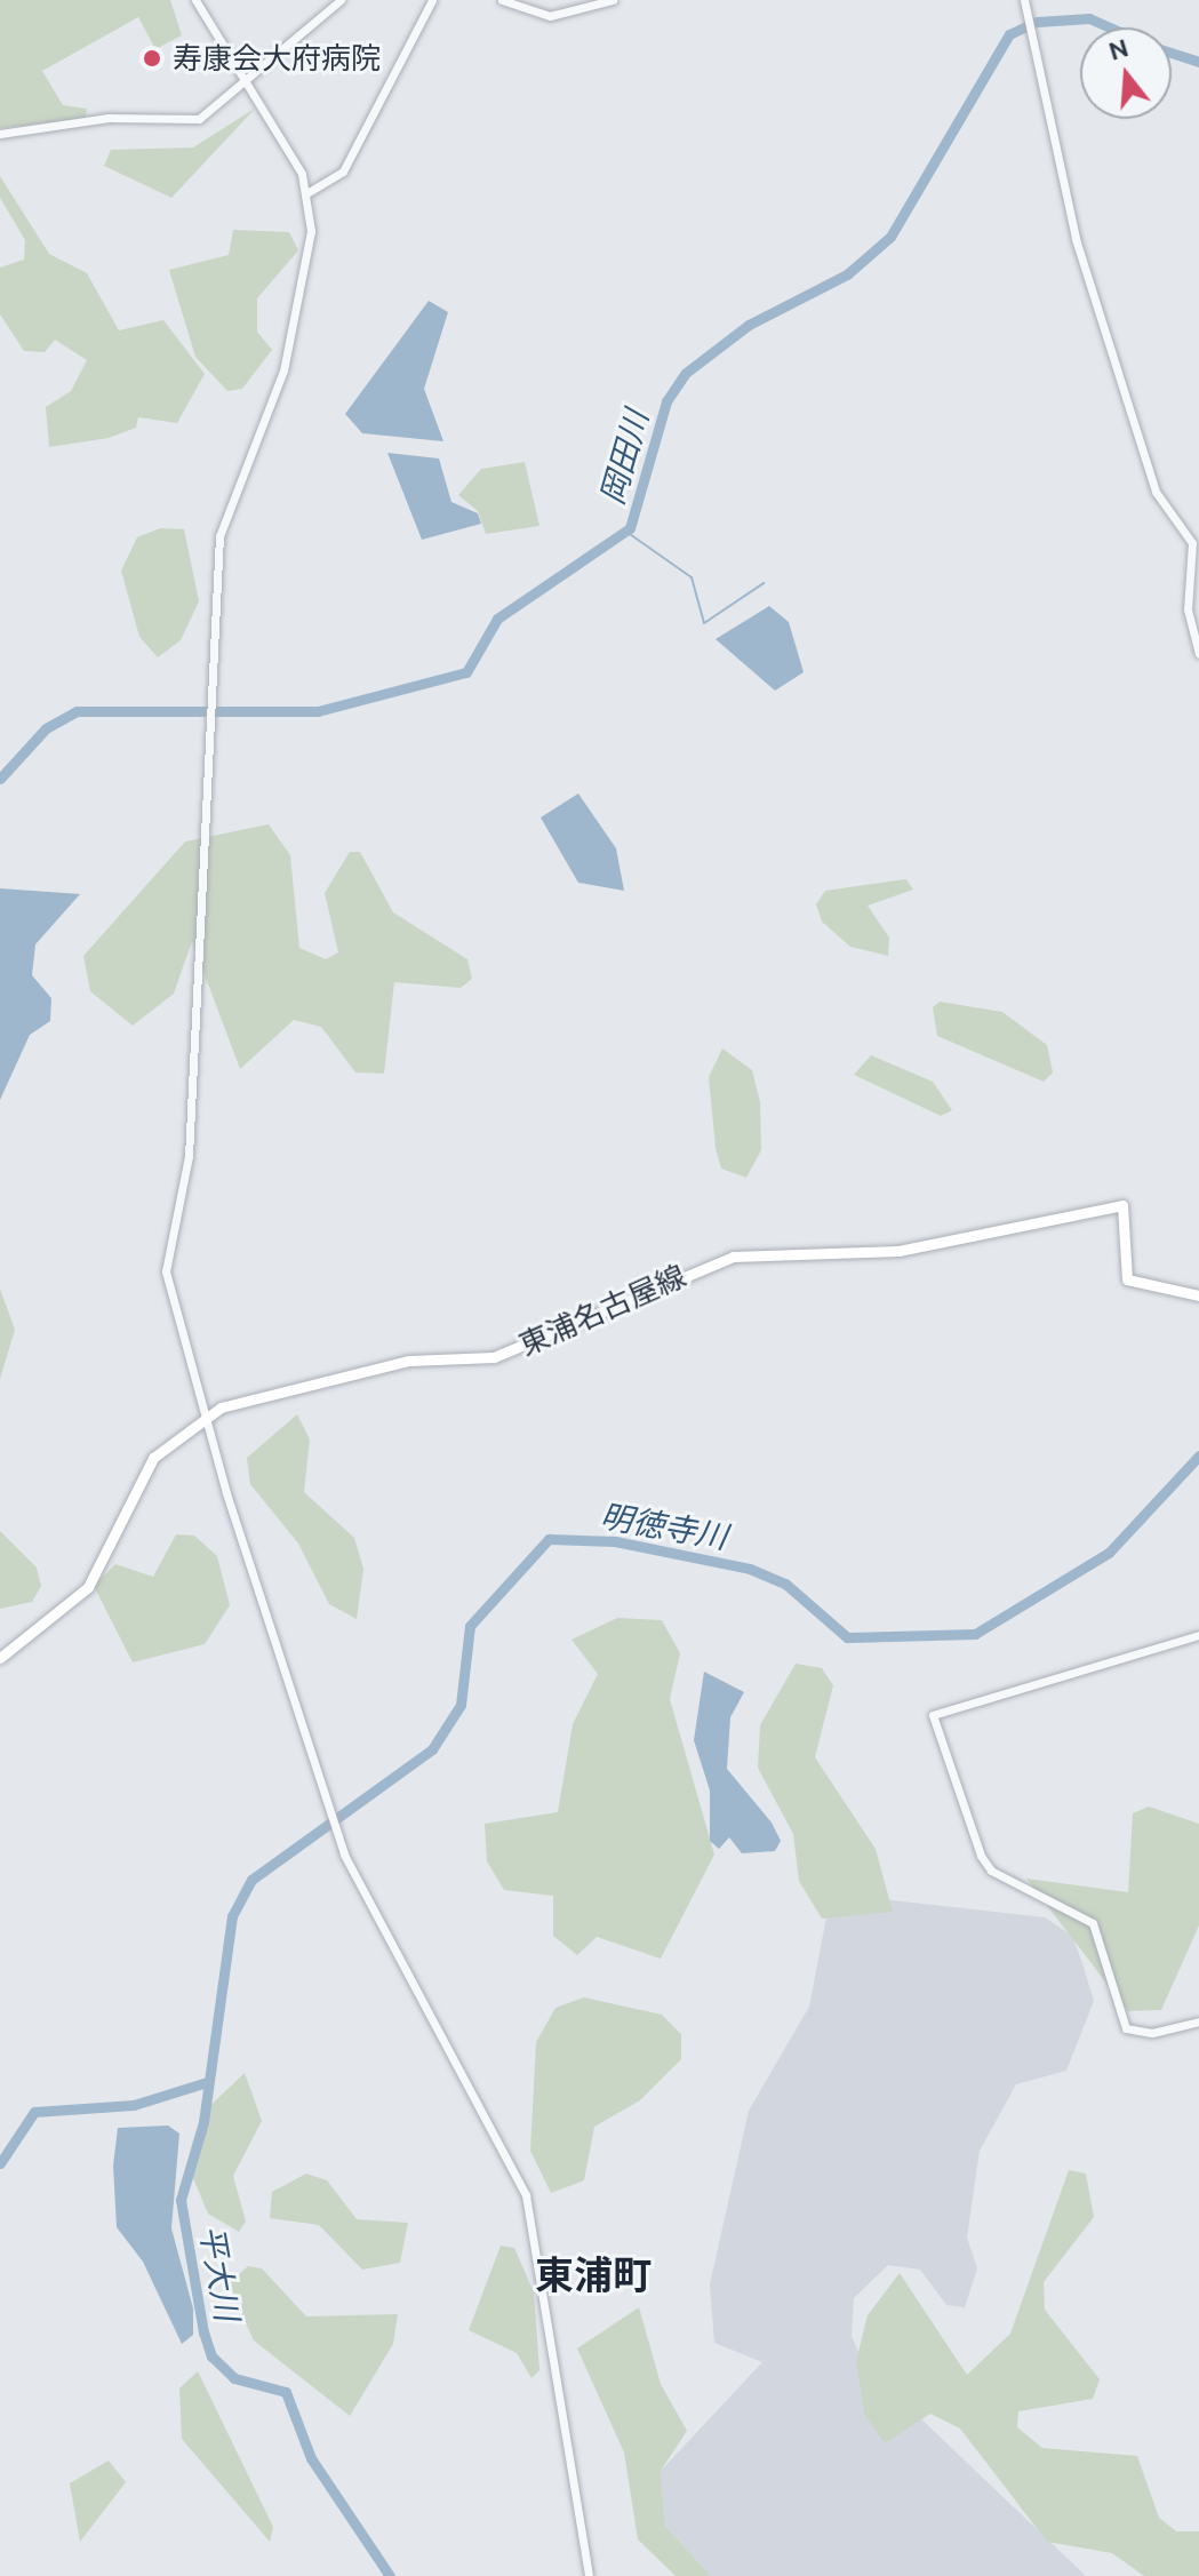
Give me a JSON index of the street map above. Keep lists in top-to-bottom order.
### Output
{
  "streets": {
    "main road": ["東浦名古屋線"]
  },
  "districts": ["東浦町"],
  "water": ["岡田川", "明徳寺川", "平大川"],
  "places": ["寿康会大府病院"],
  "north": "top"
}
